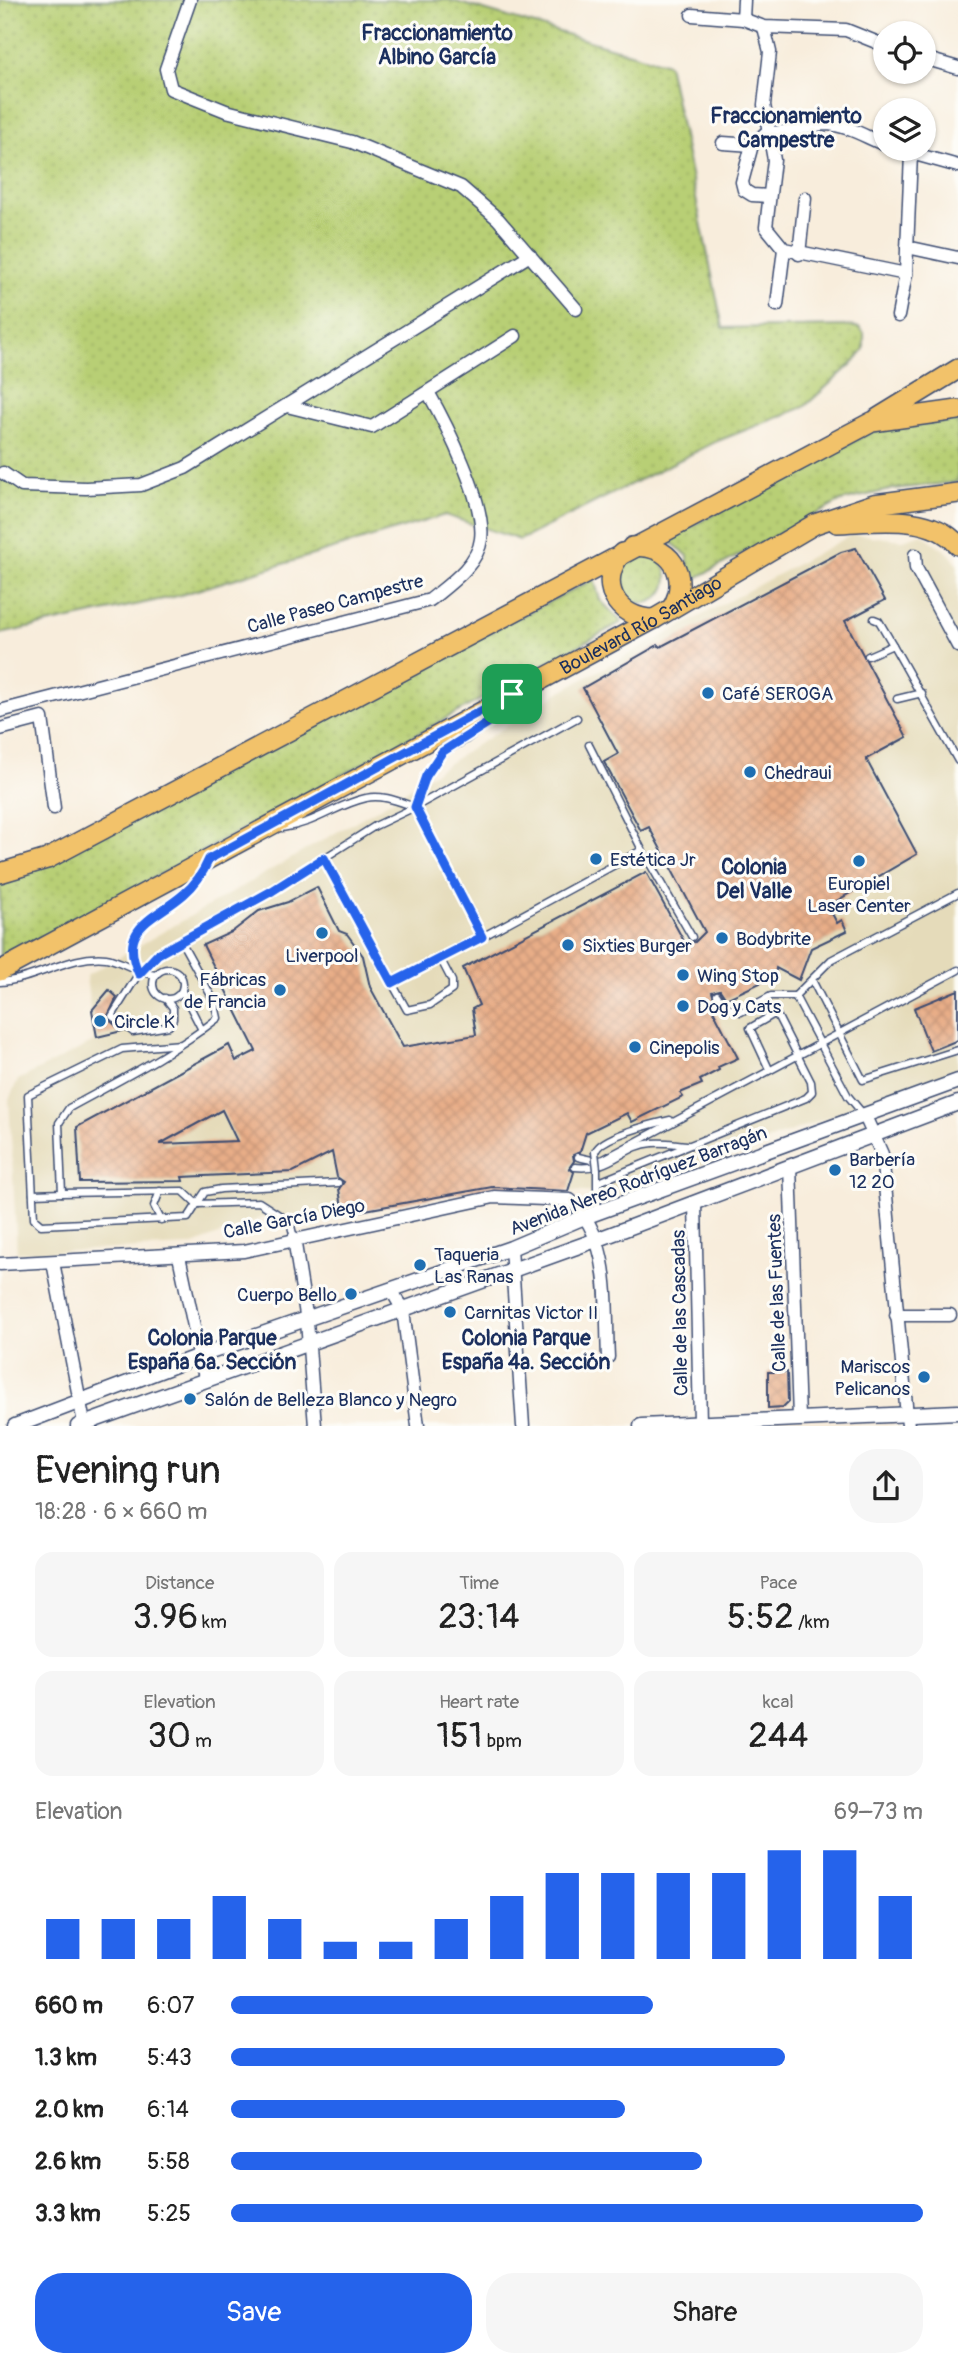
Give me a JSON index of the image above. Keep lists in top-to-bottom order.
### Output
{
  "streets": {
    "main road": ["Boulevard Río Santiago"],
    "street": [
      "Calle Paseo Campestre",
      "Avenida Nereo Rodríguez Barragán",
      "Calle García Diego",
      "Calle de las Fuentes",
      "Calle de las Cascadas"
    ]
  },
  "crossings": [
    ["Avenida Nereo Rodríguez Barragán", "Calle García Diego"],
    ["Avenida Nereo Rodríguez Barragán", "Calle de las Fuentes"],
    ["Avenida Nereo Rodríguez Barragán", "Calle de las Cascadas"]
  ],
  "districts": [
    "Fraccionamiento Albino García",
    "Fraccionamiento Campestre",
    "Colonia Del Valle",
    "Colonia Parque España 6a. Sección",
    "Colonia Parque España 4a. Sección"
  ],
  "places": [
    "Café SEROGA",
    "Chedraui",
    "Estética Jr",
    "Europiel Laser Center",
    "Liverpool",
    "Bodybrite",
    "Sixties Burger",
    "Wing Stop",
    "Fábricas de Francia",
    "Dog y Cats",
    "Circle K",
    "Cinepolis",
    "Barbería 12 20",
    "Taqueria Las Ranas",
    "Cuerpo Bello",
    "Carnitas Victor II",
    "Mariscos Pelicanos",
    "Salón de Belleza Blanco y Negro"
  ],
  "page": {
    "heading": ["Evening run", "18:28 · 6 × 660 m"],
    "stats": [
      ["Distance", "3.96 km"],
      ["Time", "23:14"],
      ["Pace", "5:52 /km"],
      ["Elevation", "30 m"],
      ["Heart rate", "151 bpm"],
      ["kcal", "244"]
    ],
    "chart": ["Elevation", "69–73 m"],
    "list": [
      {
        "name": "660 m",
        "note": "6:07"
      },
      {
        "name": "1.3 km",
        "note": "5:43"
      },
      {
        "name": "2.0 km",
        "note": "6:14"
      },
      {
        "name": "2.6 km",
        "note": "5:58"
      },
      {
        "name": "3.3 km",
        "note": "5:25"
      }
    ],
    "buttons": ["Save", "Share"]
  }
}
